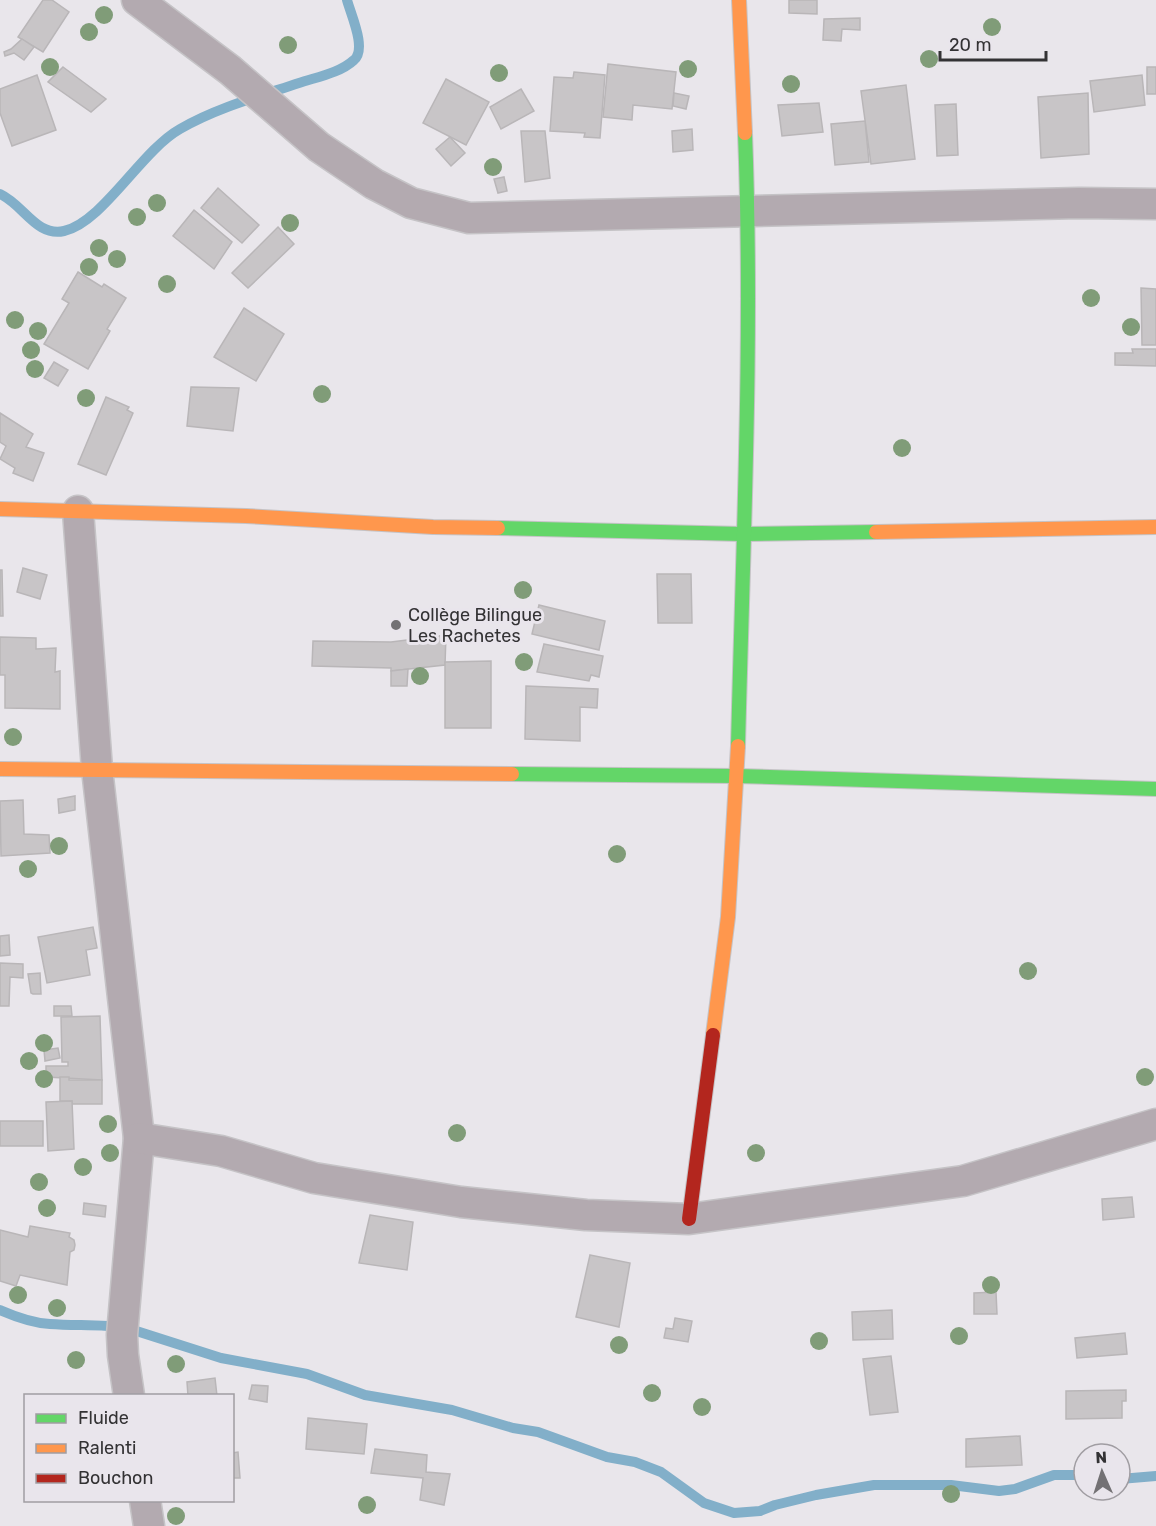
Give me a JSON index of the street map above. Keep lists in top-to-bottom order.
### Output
{
  "places": ["Collège Bilingue Les Rachetes"],
  "legend": ["Fluide", "Ralenti", "Bouchon"],
  "scale_bar": "20 m",
  "north": "top"
}
